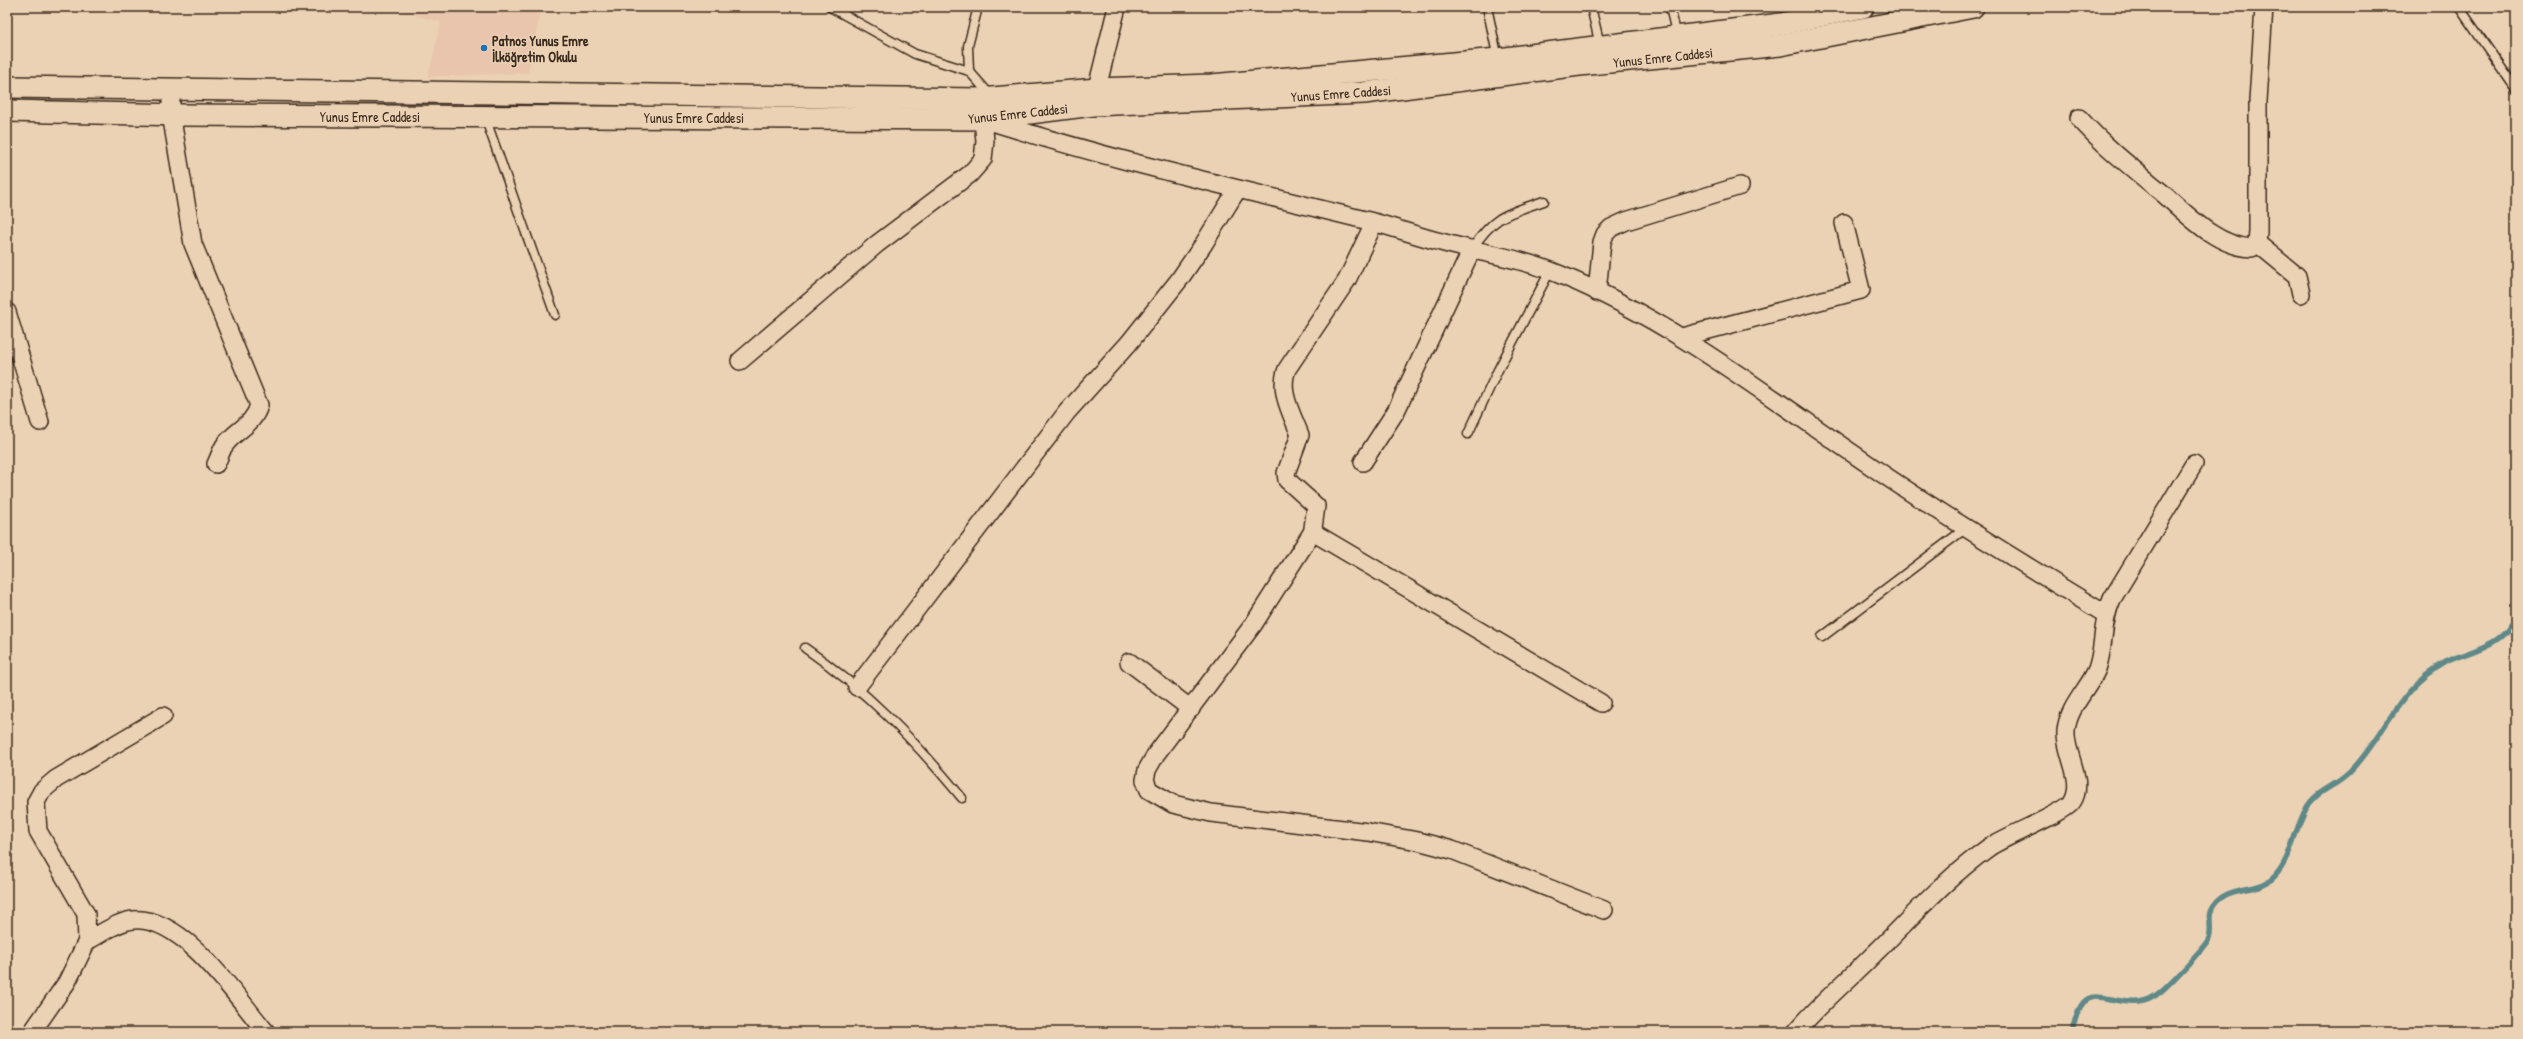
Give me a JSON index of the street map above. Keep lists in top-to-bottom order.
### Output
{
  "streets": {
    "street": ["Yunus Emre Caddesi"]
  },
  "places": ["Patnos Yunus Emre İlköğretim Okulu"]
}
